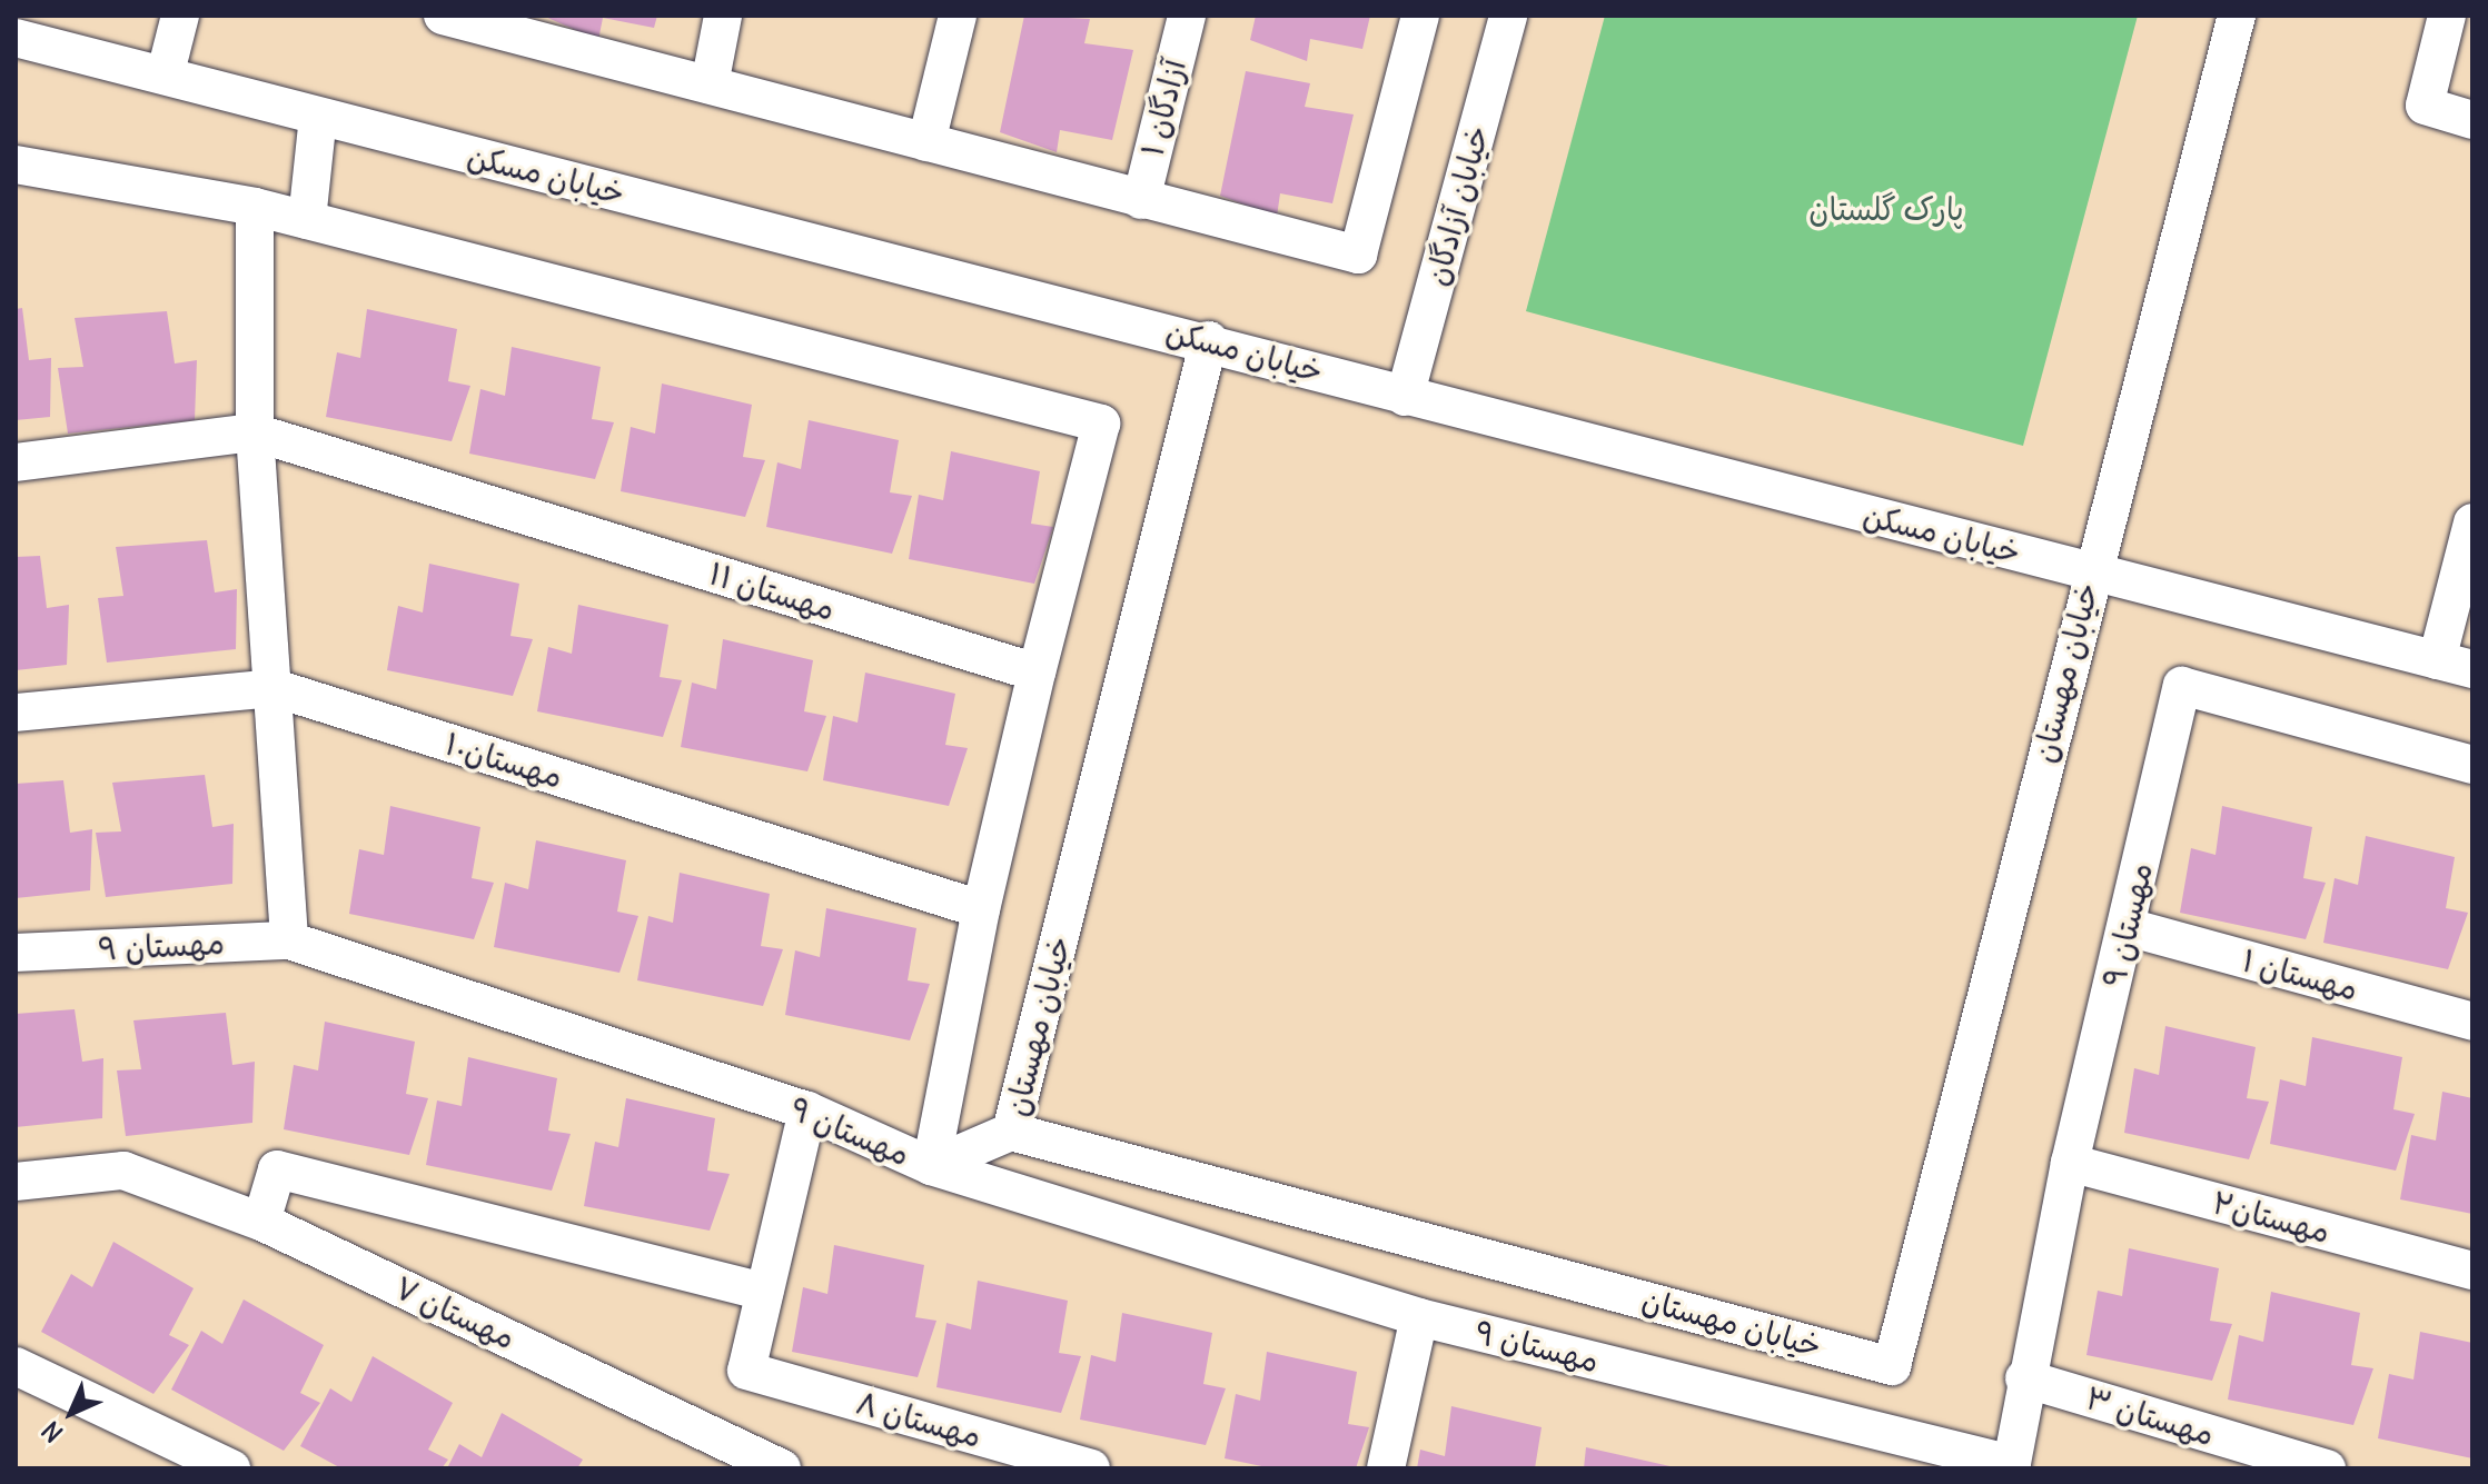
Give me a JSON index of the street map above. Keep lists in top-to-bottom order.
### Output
{
  "streets": {
    "street": [
      "آزادگان ۱",
      "خیابان مسکن",
      "خیابان آزادگان",
      "مهستان ۱۱",
      "خیابان مهستان",
      "مهستان۱۰",
      "مهستان ۹",
      "مهستان ۱",
      "مهستان۲",
      "مهستان ۷",
      "مهستان ۳",
      "مهستان ۸"
    ]
  },
  "crossings": [
    ["خیابان مسکن", "خیابان آزادگان"],
    ["خیابان مسکن", "خیابان مهستان"],
    ["مهستان ۹", "مهستان ۱"],
    ["مهستان ۹", "مهستان۲"],
    ["مهستان ۹", "مهستان ۳"]
  ],
  "parks": ["پارک گلستان"],
  "north": "bottom left"
}
